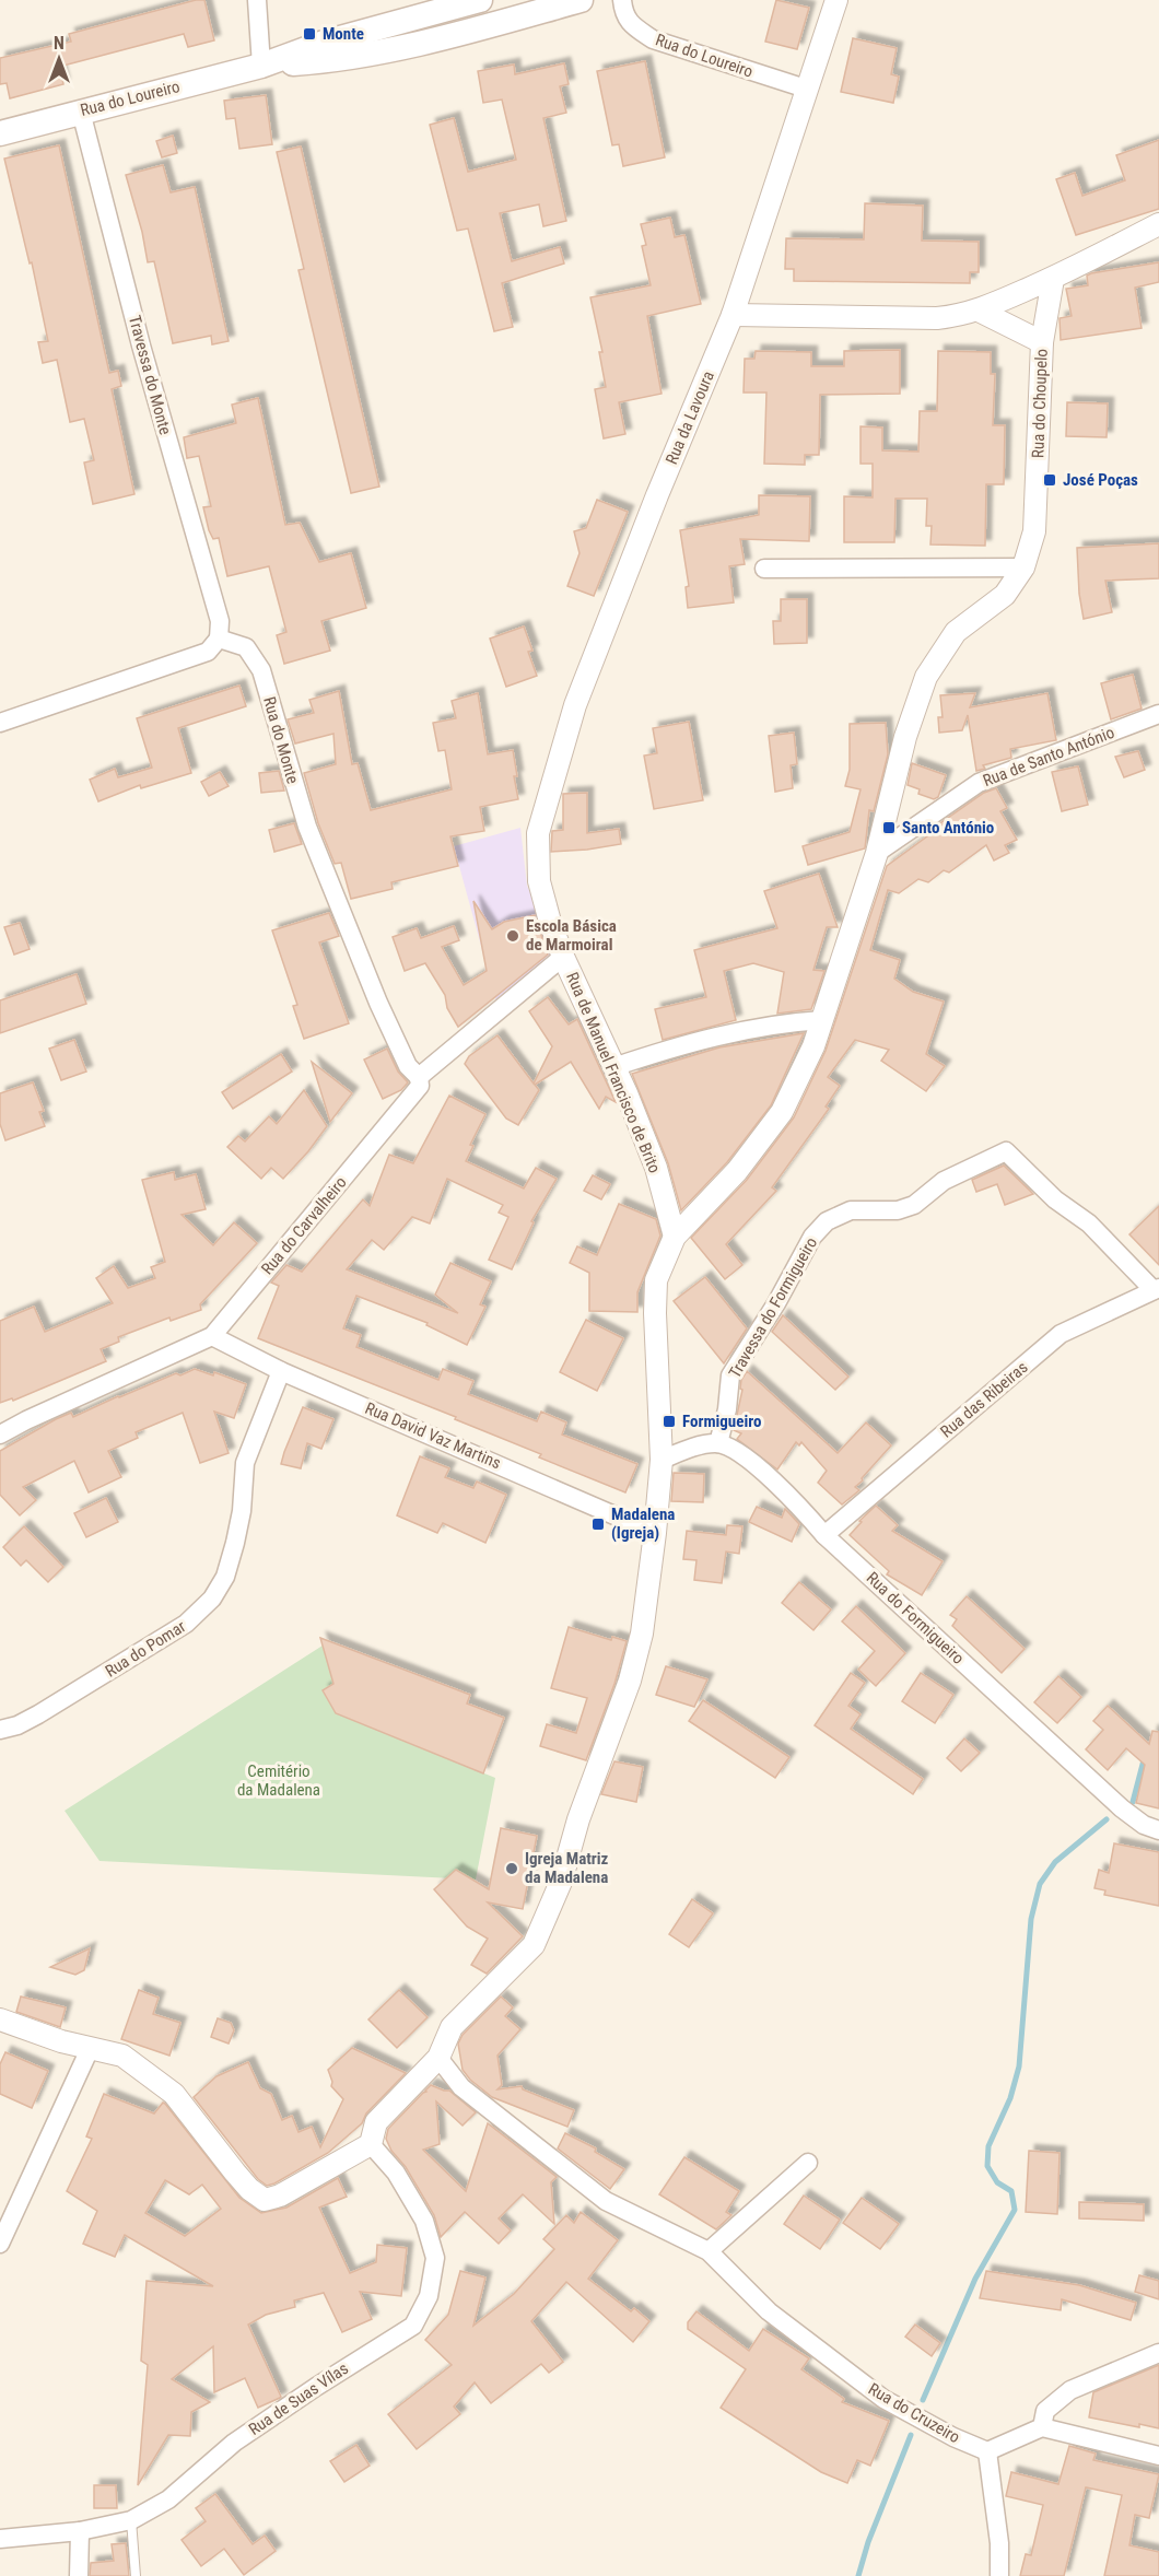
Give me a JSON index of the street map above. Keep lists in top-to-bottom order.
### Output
{
  "streets": {
    "main road": ["Rua do Loureiro"],
    "street": [
      "Travessa do Monte",
      "Rua do Choupelo",
      "Rua da Lavoura",
      "Rua do Monte",
      "Rua de Santo António",
      "Rua de Manuel Francisco de Brito",
      "Rua do Carvalheiro",
      "Travessa do Formigueiro",
      "Rua das Ribeiras",
      "Rua David Vaz Martins",
      "Rua do Formigueiro",
      "Rua do Pomar",
      "Rua de Suas Vílas",
      "Rua do Cruzeiro"
    ]
  },
  "crossings": [
    ["Rua do Loureiro", "Travessa do Monte"],
    ["Rua do Loureiro", "Rua da Lavoura"],
    ["Travessa do Monte", "Rua do Monte"],
    ["Rua do Choupelo", "Rua de Santo António"],
    ["Rua do Choupelo", "Rua de Manuel Francisco de Brito"],
    ["Rua da Lavoura", "Rua de Manuel Francisco de Brito"],
    ["Rua do Monte", "Rua do Carvalheiro"],
    ["Rua de Manuel Francisco de Brito", "Rua do Carvalheiro"],
    ["Rua do Carvalheiro", "Rua David Vaz Martins"],
    ["Travessa do Formigueiro", "Rua das Ribeiras"],
    ["Travessa do Formigueiro", "Rua do Formigueiro"],
    ["Rua das Ribeiras", "Rua do Formigueiro"],
    ["Rua David Vaz Martins", "Rua do Pomar"]
  ],
  "parks": ["Cemitério da Madalena"],
  "places": {
    "transit": [
      "Monte",
      "José Poças",
      "Santo António",
      "Formigueiro",
      "Madalena (Igreja)"
    ],
    "other": ["Escola Básica de Marmoiral", "Igreja Matriz da Madalena"]
  },
  "north": "top"
}
